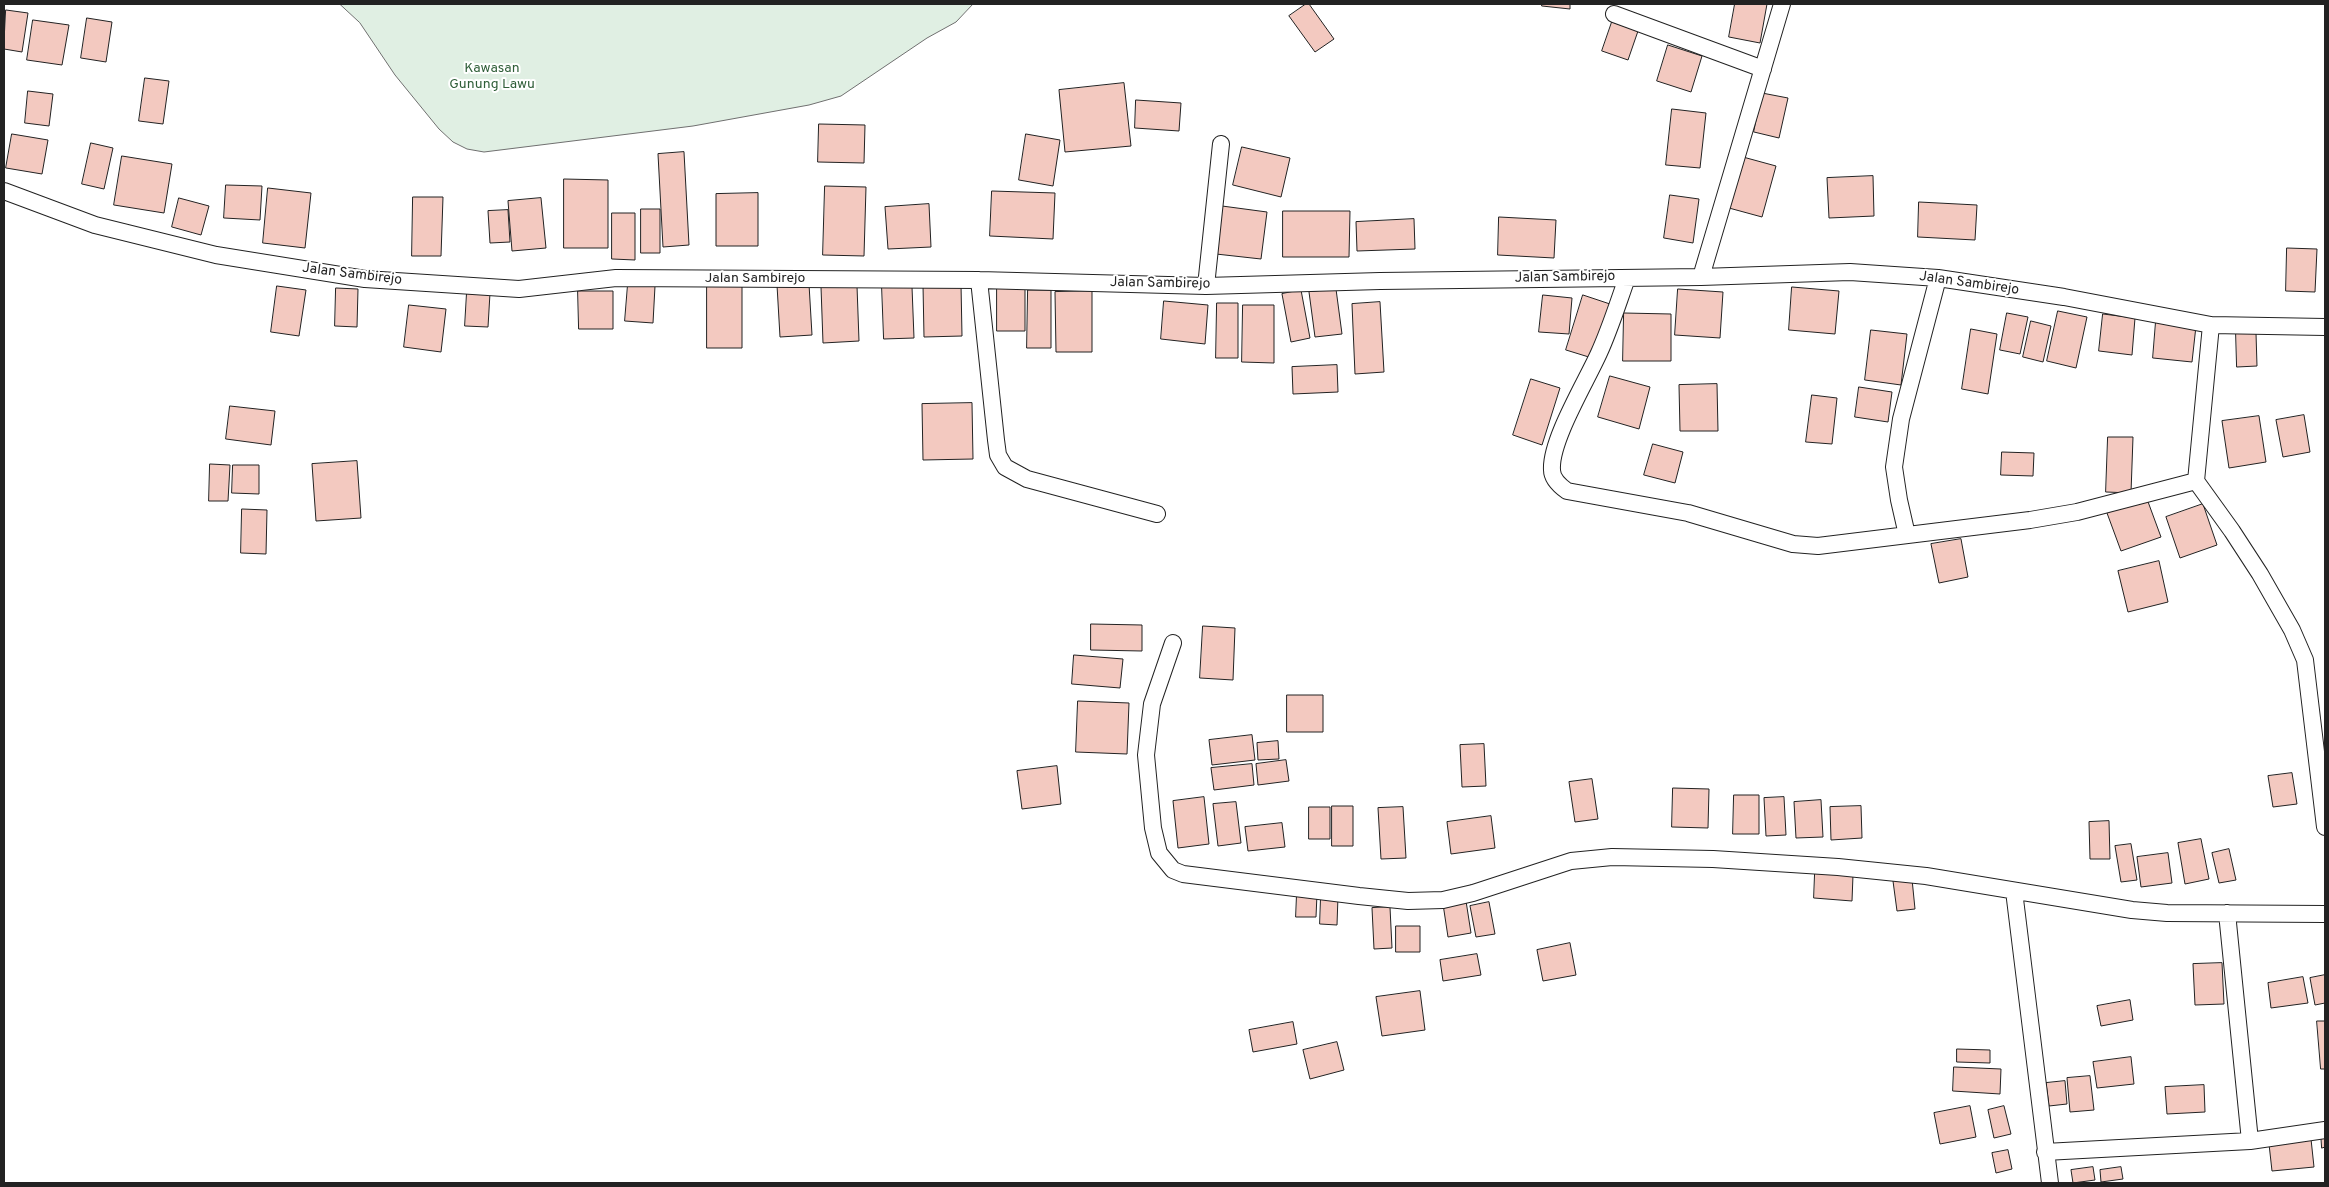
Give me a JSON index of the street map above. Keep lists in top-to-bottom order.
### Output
{
  "streets": {
    "street": ["Jalan Sambirejo"]
  },
  "parks": ["Kawasan Gunung Lawu"]
}
